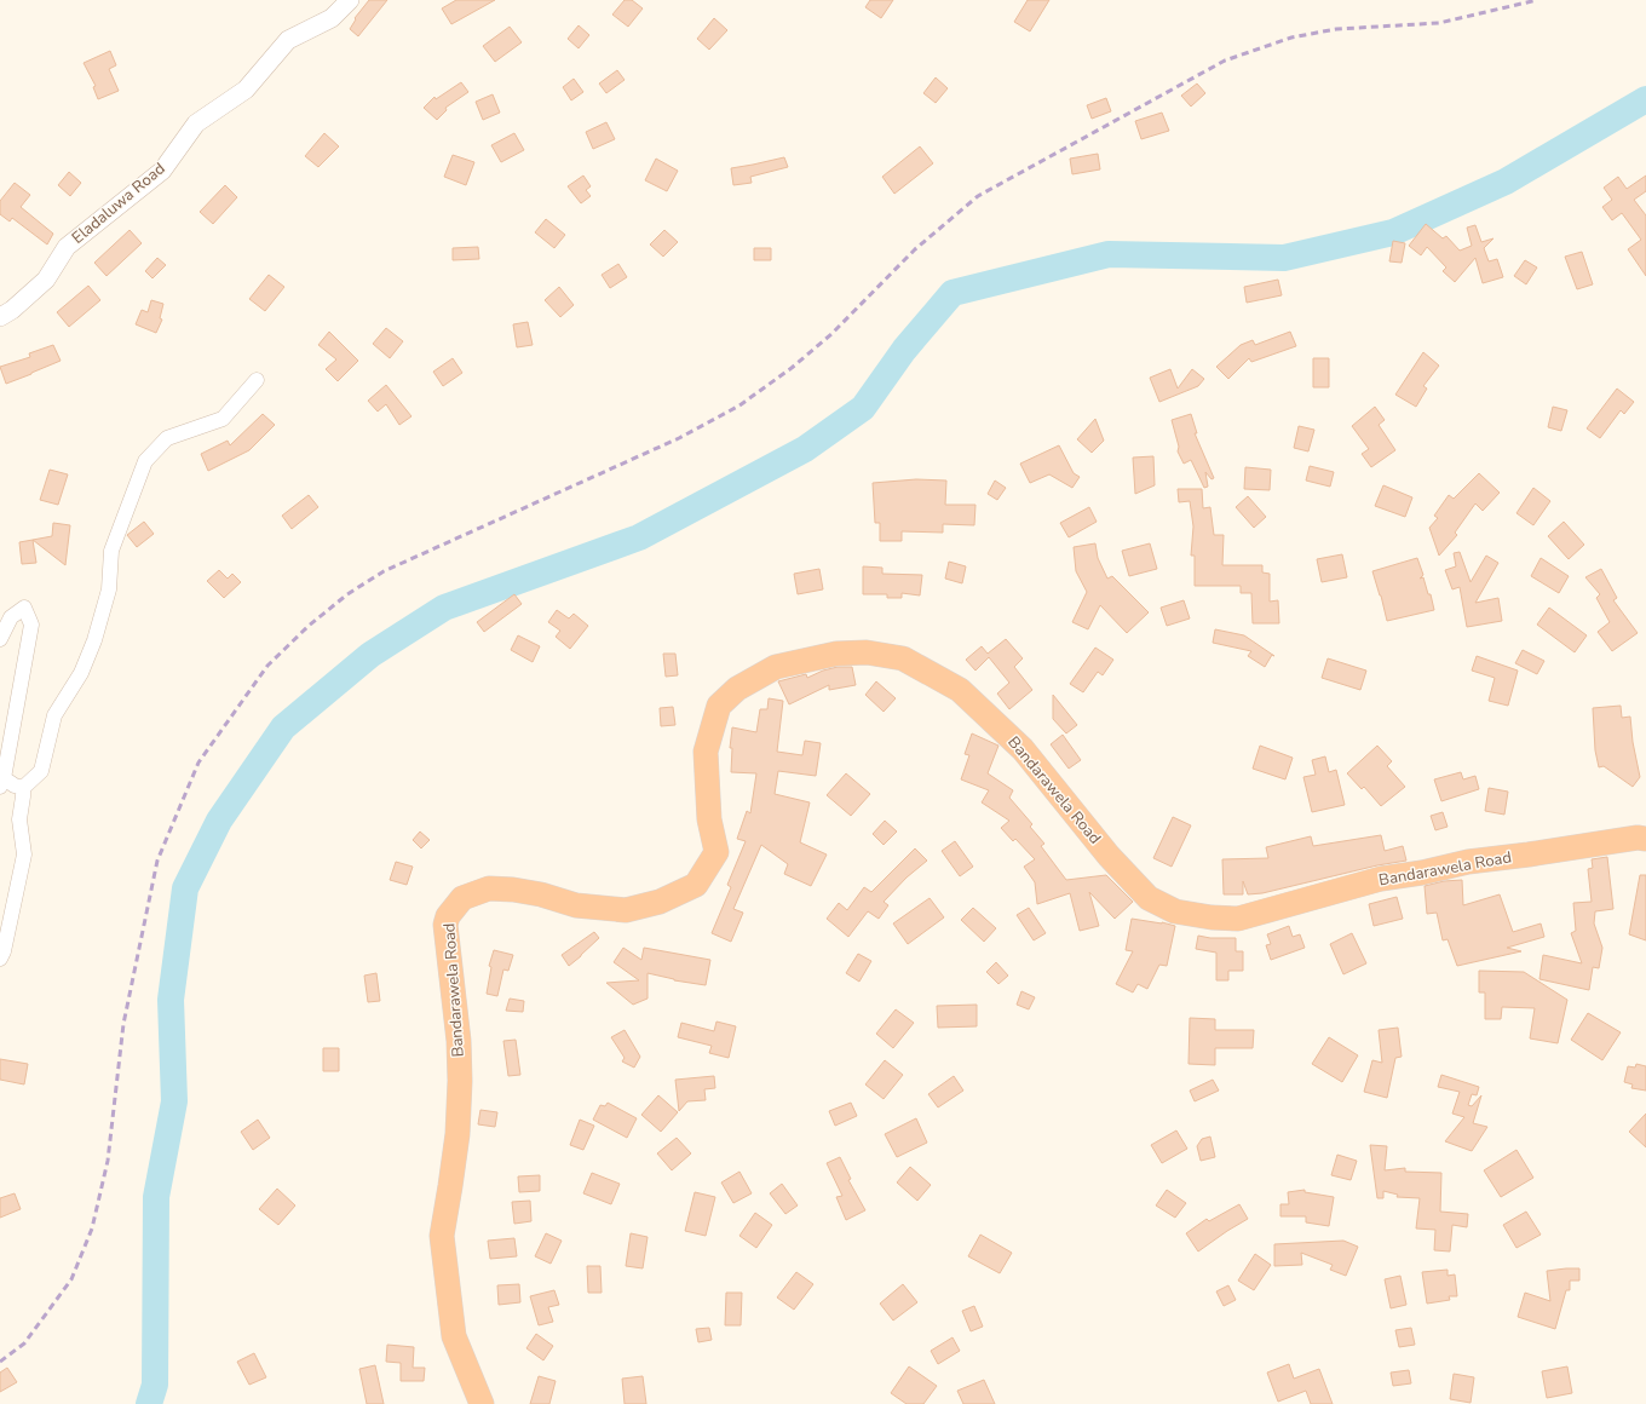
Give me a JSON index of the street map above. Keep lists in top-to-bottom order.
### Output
{
  "streets": {
    "highway": ["Bandarawela Road"],
    "street": ["Eladaluwa Road"]
  }
}
